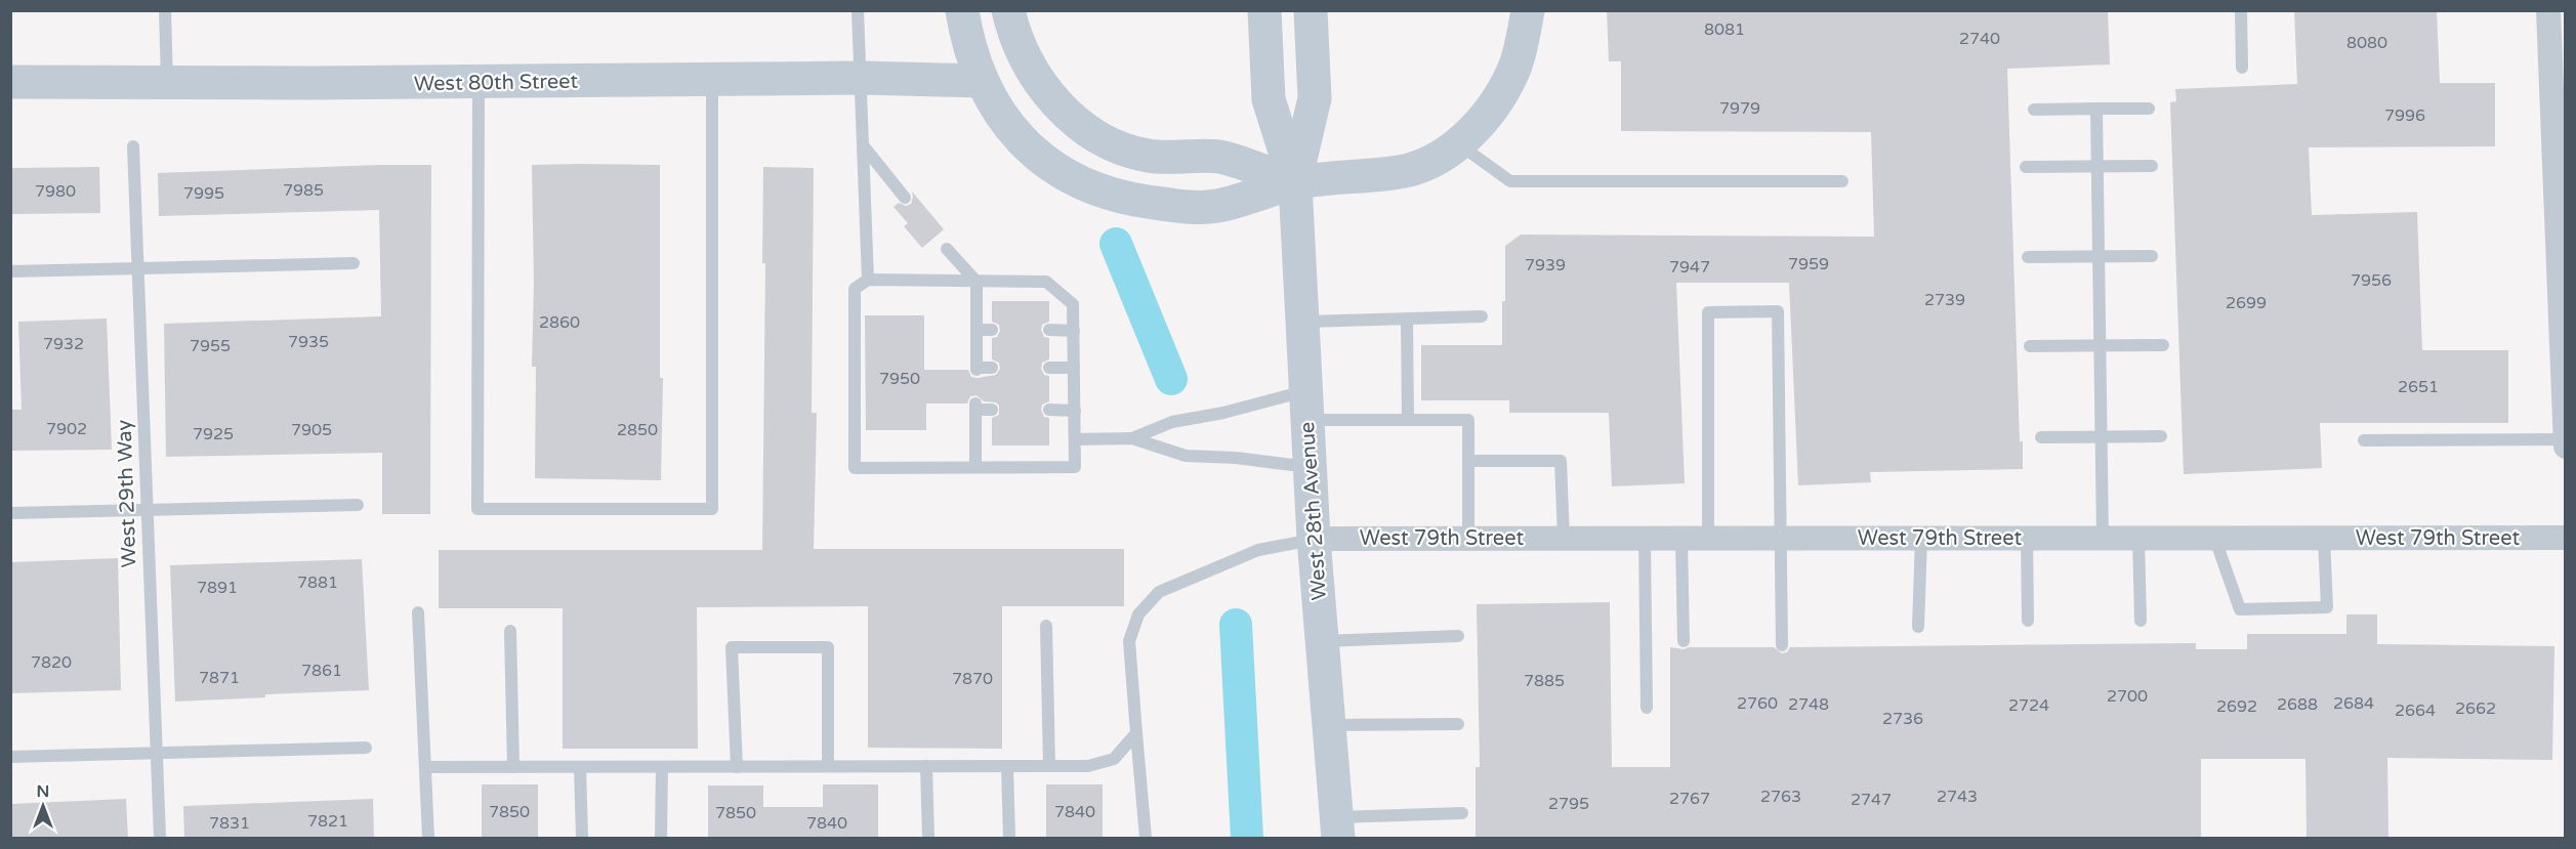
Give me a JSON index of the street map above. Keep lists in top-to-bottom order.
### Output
{
  "streets": {
    "street": ["West 80th Street", "West 28th Avenue", "West 79th Street"],
    "lane": ["West 29th Way"]
  },
  "crossings": [
    ["West 28th Avenue", "West 79th Street"]
  ],
  "house_numbers": [
    "8081",
    "2740",
    "8080",
    "7979",
    "7996",
    "7985",
    "7980",
    "7995",
    "7959",
    "7939",
    "7947",
    "7956",
    "2739",
    "2699",
    "2860",
    "7935",
    "7932",
    "7955",
    "7950",
    "2651",
    "7902",
    "7905",
    "2850",
    "7925",
    "7881",
    "7891",
    "7820",
    "7861",
    "7871",
    "7870",
    "7885",
    "2700",
    "2760",
    "2684",
    "2748",
    "2688",
    "2724",
    "2692",
    "2662",
    "2664",
    "2736",
    "2763",
    "2743",
    "2767",
    "2747",
    "2795",
    "7850",
    "7840",
    "7850",
    "7821",
    "7831",
    "7840"
  ],
  "north": "top"
}
